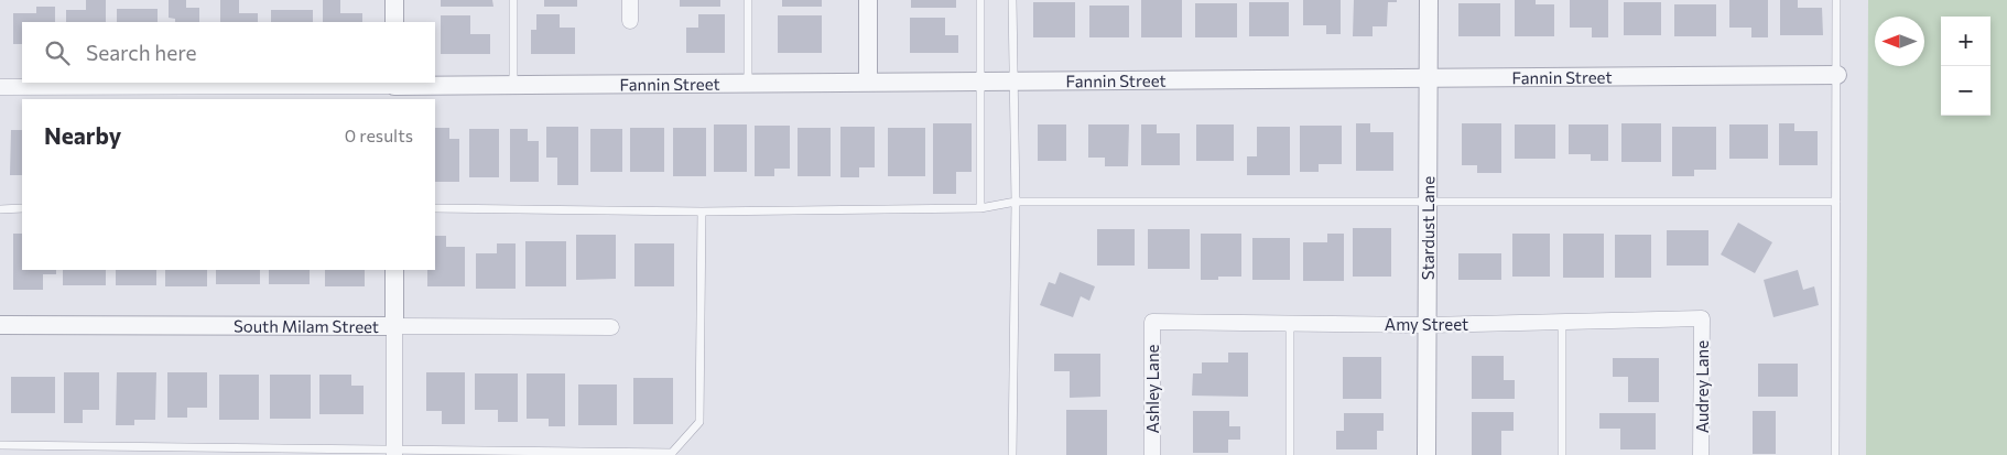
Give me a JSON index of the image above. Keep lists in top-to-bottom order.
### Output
{
  "streets": {
    "street": [
      "Fannin Street",
      "Stardust Lane",
      "Amy Street",
      "South Milam Street",
      "Audrey Lane",
      "Ashley Lane"
    ]
  },
  "crossings": [
    ["Fannin Street", "Stardust Lane"],
    ["Stardust Lane", "Amy Street"],
    ["Amy Street", "Audrey Lane"],
    ["Amy Street", "Ashley Lane"]
  ],
  "north": "left",
  "page": {
    "map_buttons": ["+", "−"],
    "search": "Search here",
    "heading": ["Nearby", "0 results"]
  }
}
